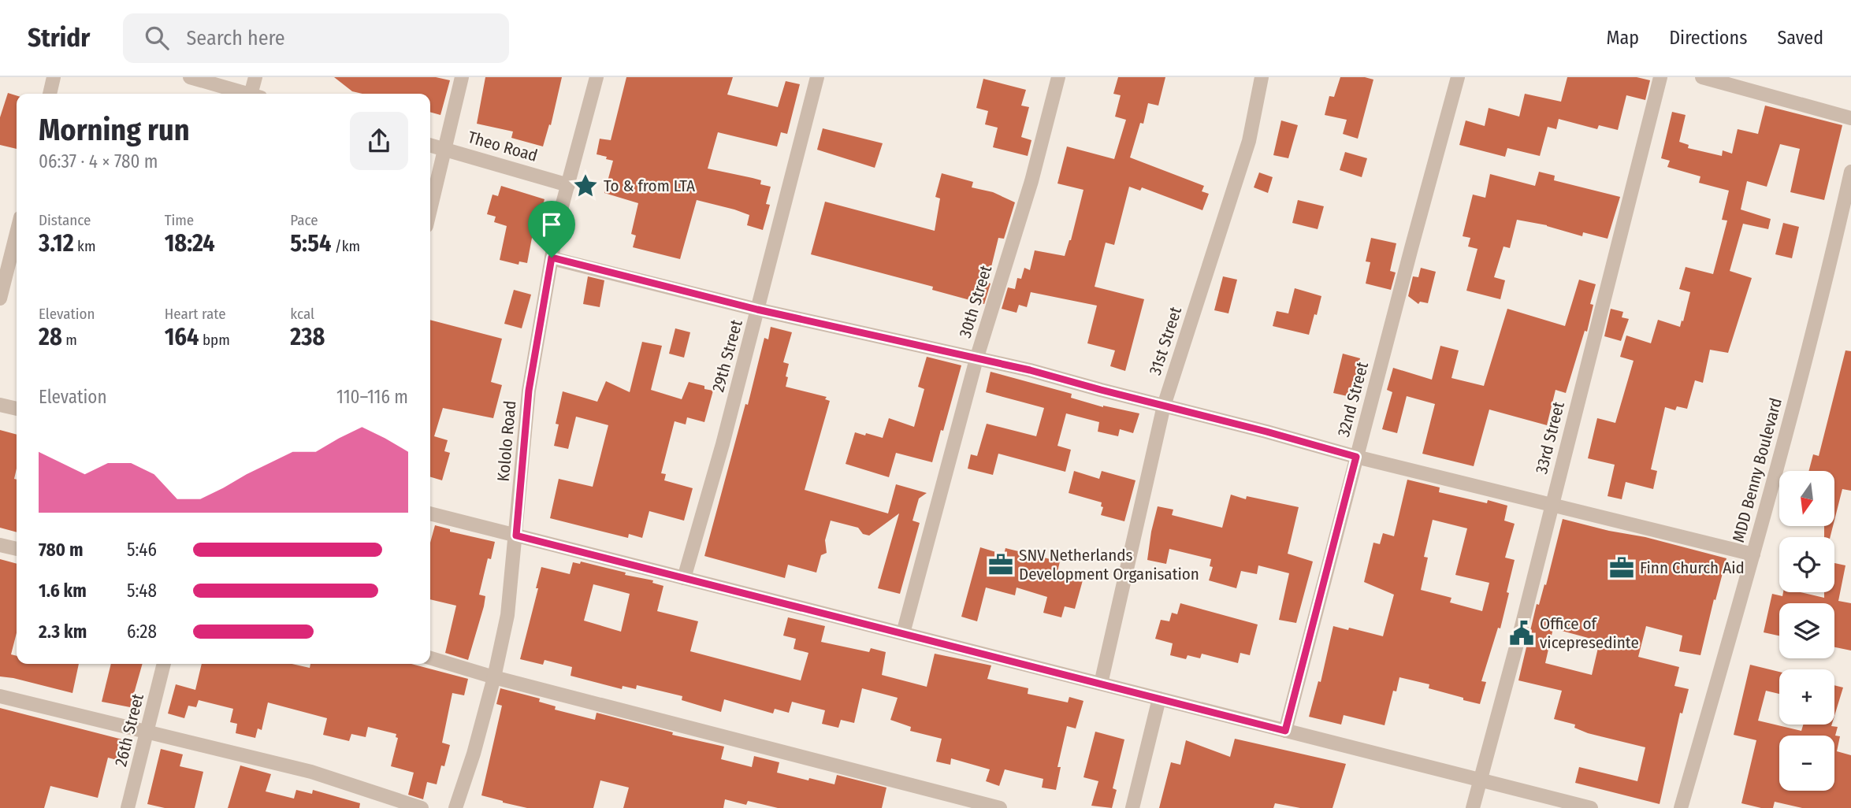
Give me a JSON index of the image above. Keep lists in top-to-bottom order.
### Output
{
  "streets": {
    "street": [
      "Theo Road",
      "30th Street",
      "31st Street",
      "29th Street",
      "32nd Street",
      "33rd Street",
      "Kololo Road",
      "MDD Benny Boulevard",
      "26th Street"
    ]
  },
  "crossings": [
    ["Theo Road", "Kololo Road"]
  ],
  "places": {
    "place": ["To & from LTA"],
    "office": ["SNV Netherlands Development Organisation", "Finn Church Aid"],
    "public building": ["Office of vicepresedinte"]
  },
  "north": "bottom",
  "page": {
    "header": "Stridr",
    "search": "Search here",
    "nav": ["Map", "Directions", "Saved"],
    "heading": ["Morning run", "06:37 · 4 × 780 m"],
    "stats": [
      ["Distance", "3.12 km"],
      ["Time", "18:24"],
      ["Pace", "5:54 /km"],
      ["Elevation", "28 m"],
      ["Heart rate", "164 bpm"],
      ["kcal", "238"]
    ],
    "chart": ["Elevation", "110–116 m"],
    "map_buttons": ["+", "−"],
    "list": [
      {
        "name": "780 m",
        "note": "5:46"
      },
      {
        "name": "1.6 km",
        "note": "5:48"
      },
      {
        "name": "2.3 km",
        "note": "6:28"
      }
    ]
  }
}
